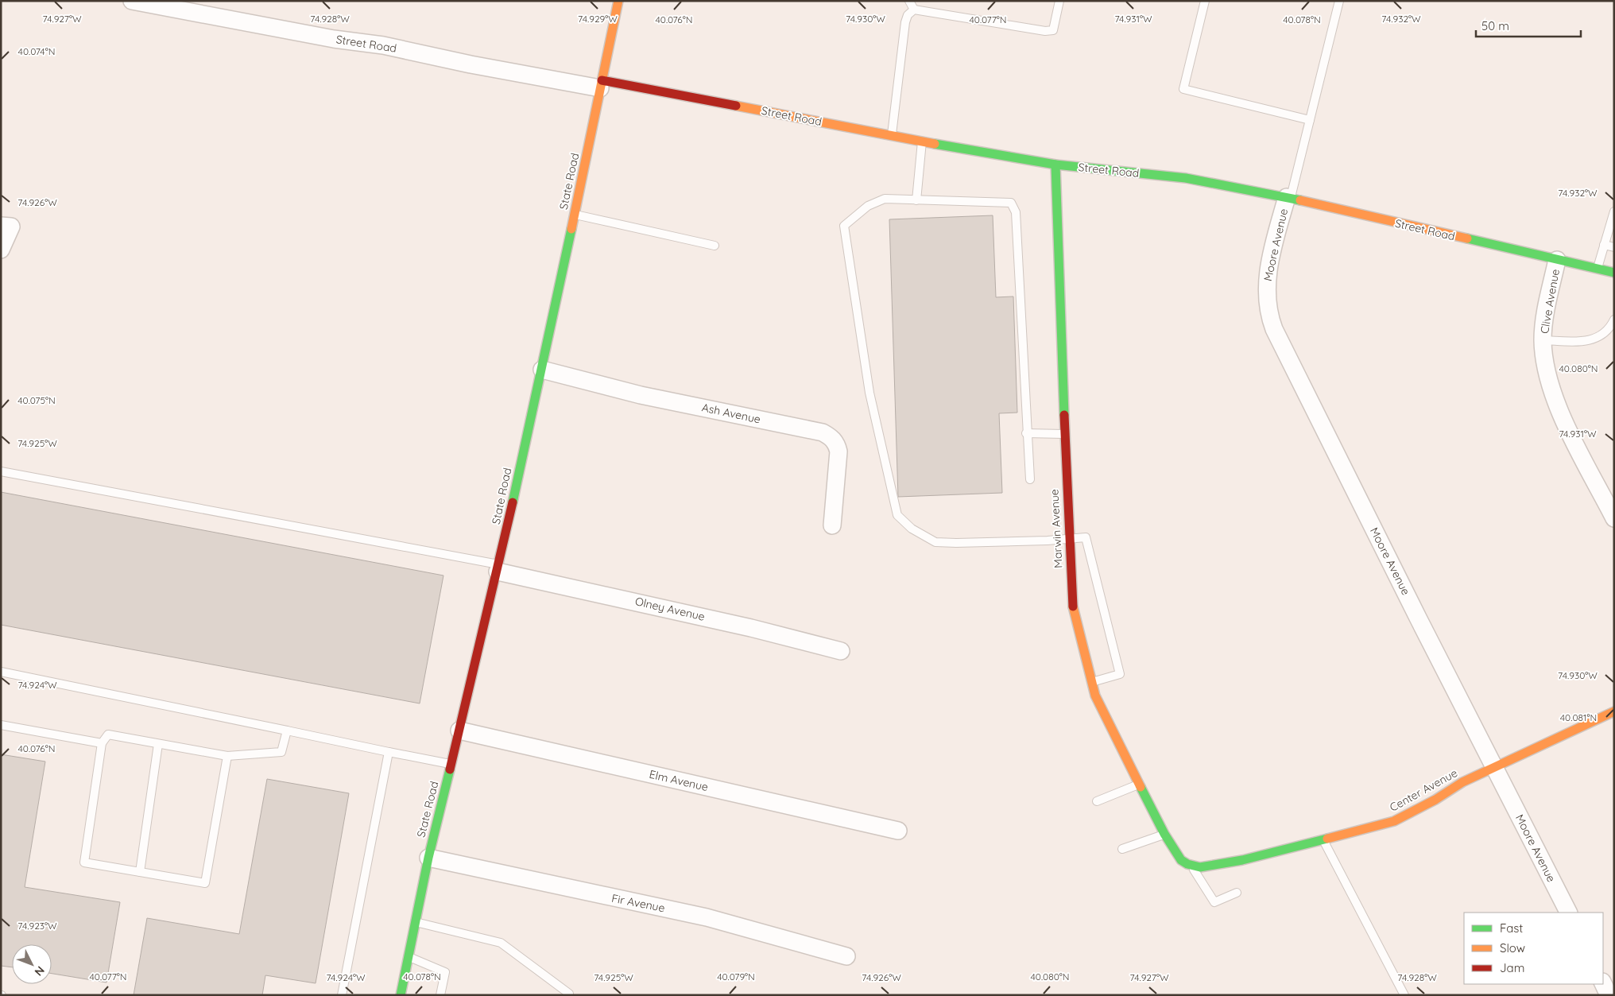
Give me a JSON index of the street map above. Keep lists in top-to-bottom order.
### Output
{
  "streets": {
    "main road": [
      "Street Road",
      "State Road",
      "Marwin Avenue",
      "Center Avenue"
    ],
    "street": [
      "Moore Avenue",
      "Clive Avenue",
      "Ash Avenue",
      "Olney Avenue",
      "Elm Avenue",
      "Fir Avenue"
    ]
  },
  "crossings": [
    ["Street Road", "State Road"],
    ["Street Road", "Moore Avenue"],
    ["Street Road", "Clive Avenue"],
    ["Street Road", "Marwin Avenue"],
    ["State Road", "Ash Avenue"],
    ["State Road", "Olney Avenue"],
    ["State Road", "Elm Avenue"],
    ["State Road", "Fir Avenue"],
    ["Moore Avenue", "Center Avenue"],
    ["Marwin Avenue", "Center Avenue"]
  ],
  "legend": ["Fast", "Slow", "Jam"],
  "scale_bar": "50 m",
  "north": "bottom right",
  "coordinates": [
    "74.927°W",
    "74.928°W",
    "74.929°W",
    "74.930°W",
    "74.931°W",
    "74.932°W",
    "40.076°N",
    "40.077°N",
    "40.078°N",
    "40.074°N",
    "74.926°W",
    "40.080°N",
    "40.075°N",
    "74.925°W",
    "74.924°W",
    "40.081°N",
    "74.923°W",
    "40.079°N"
  ]
}
